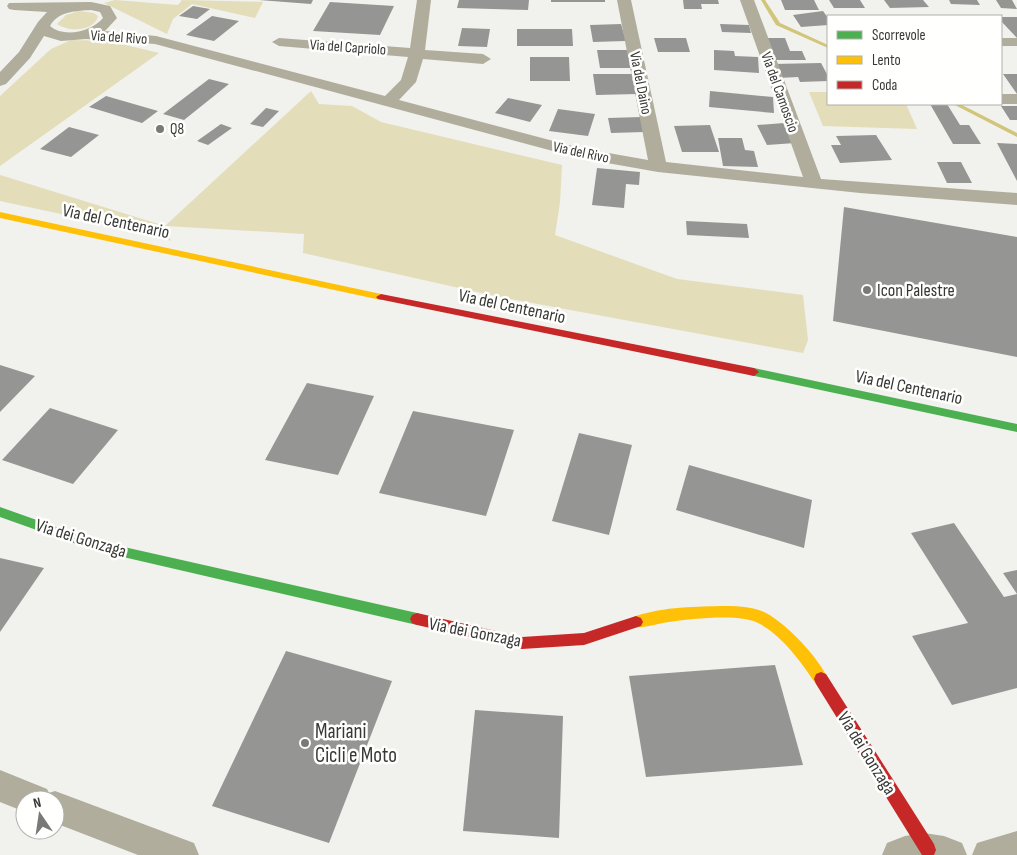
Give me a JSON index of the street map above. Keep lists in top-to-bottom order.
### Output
{
  "streets": {
    "street": [
      "Via del Rivo",
      "Via del Capriolo",
      "Via del Daino",
      "Via del Camoscio",
      "Via del Centenario",
      "Via dei Gonzaga"
    ]
  },
  "crossings": [
    ["Via del Rivo", "Via del Daino"],
    ["Via del Rivo", "Via del Camoscio"]
  ],
  "places": ["Q8", "Icon Palestre", "Mariani Cicli e Moto"],
  "legend": ["Scorrevole", "Lento", "Coda"],
  "north": "top"
}
